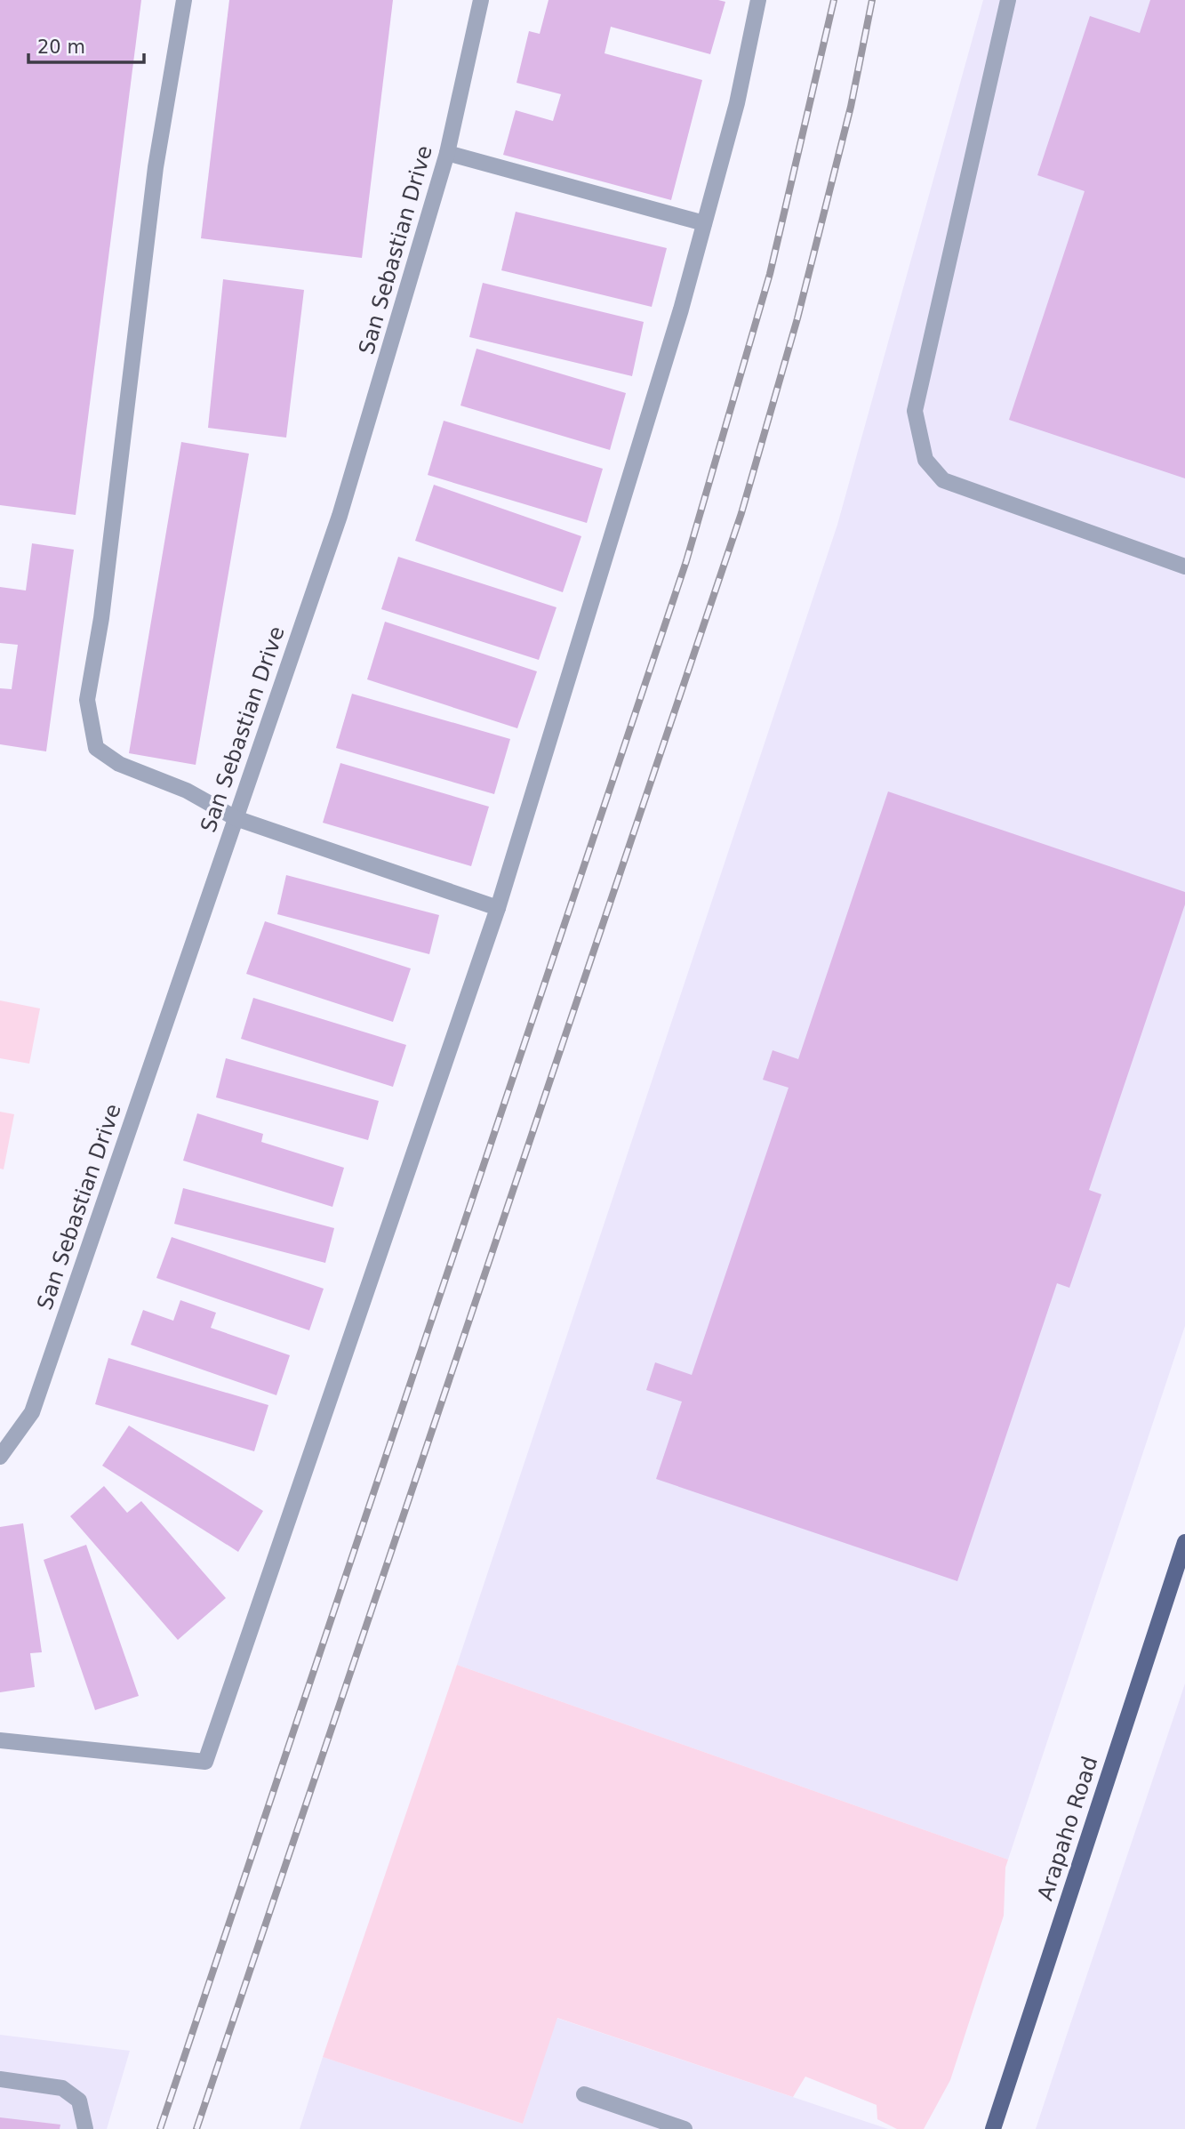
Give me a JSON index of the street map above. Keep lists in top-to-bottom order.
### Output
{
  "streets": {
    "main road": ["Arapaho Road"],
    "street": ["San Sebastian Drive"]
  },
  "scale_bar": "20 m"
}
